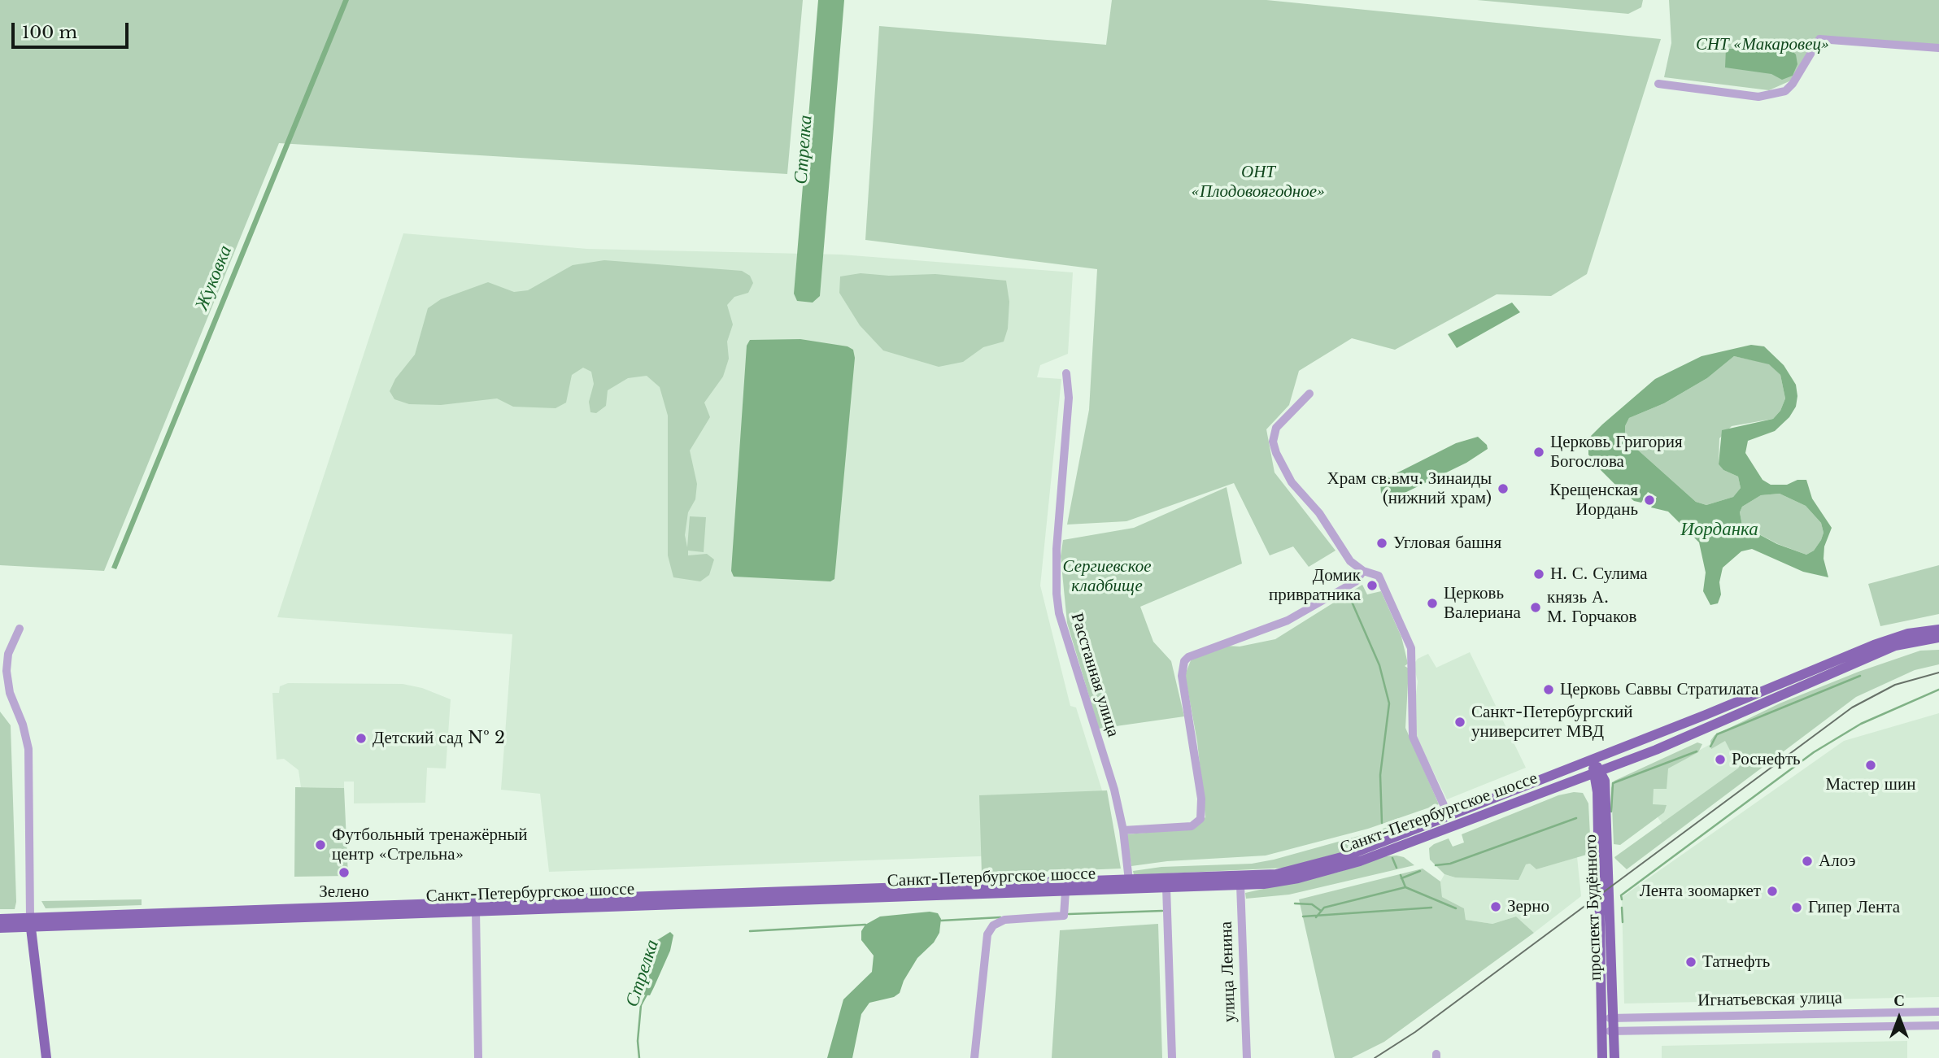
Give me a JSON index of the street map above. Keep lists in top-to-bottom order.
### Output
{
  "streets": {
    "main road": ["Санкт-Петербургское шоссе", "проспект Будённого"],
    "street": ["Расстанная улица", "улица Ленина", "Игнатьевская улица"]
  },
  "crossings": [
    ["Расстанная улица", "Санкт-Петербургское шоссе"],
    ["Санкт-Петербургское шоссе", "проспект Будённого"],
    ["Санкт-Петербургское шоссе", "улица Ленина"],
    ["проспект Будённого", "Игнатьевская улица"]
  ],
  "water": ["Стрелка", "Жуковка", "Иорданка"],
  "parks": ["СНТ «Макаровец»", "ОНТ «Плодовоягодное»", "Сергиевское кладбище"],
  "places": [
    "Церковь Григория Богослова",
    "Храм св.вмч. Зинаиды (нижний храм)",
    "Крещенская Иордань",
    "Угловая башня",
    "Н. С. Сулима",
    "Домик привратника",
    "Церковь Валериана",
    "князь А. М. Горчаков",
    "Церковь Саввы Стратилата",
    "Санкт-Петербургский университет МВД",
    "Детский сад № 2",
    "Роснефть",
    "Мастер шин",
    "Футбольный тренажёрный центр «Стрельна»",
    "Алоэ",
    "Зелено",
    "Лента зоомаркет",
    "Зерно",
    "Гипер Лента",
    "Татнефть"
  ],
  "scale_bar": "100 m",
  "north": "top"
}
